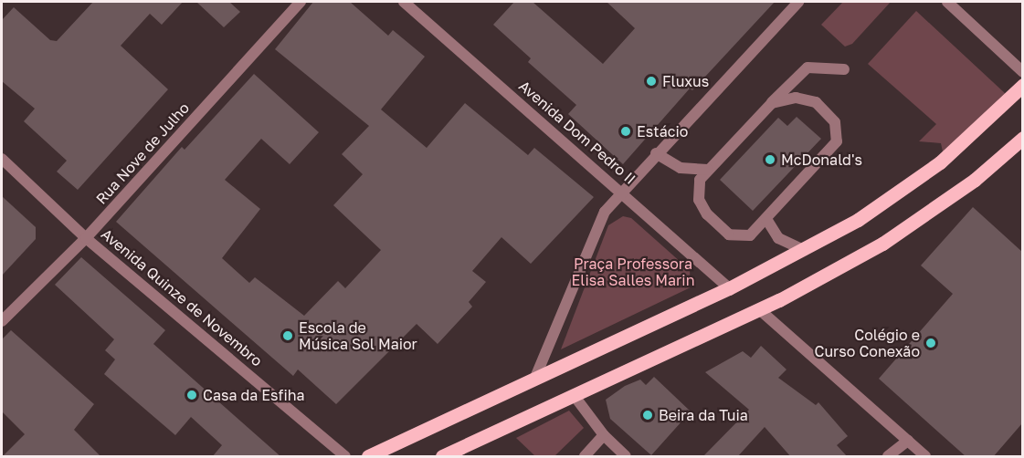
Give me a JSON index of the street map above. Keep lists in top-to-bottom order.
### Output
{
  "streets": {
    "street": ["Avenida Dom Pedro II", "Rua Nove de Julho", "Avenida Quinze de Novembro"]
  },
  "crossings": [
    ["Rua Nove de Julho", "Avenida Quinze de Novembro"]
  ],
  "parks": ["Praça Professora Elisa Salles Marin"],
  "places": [
    "Fluxus",
    "Estácio",
    "McDonald's",
    "Escola de Música Sol Maior",
    "Colégio e Curso Conexão",
    "Casa da Esfiha",
    "Beira da Tuia"
  ]
}
